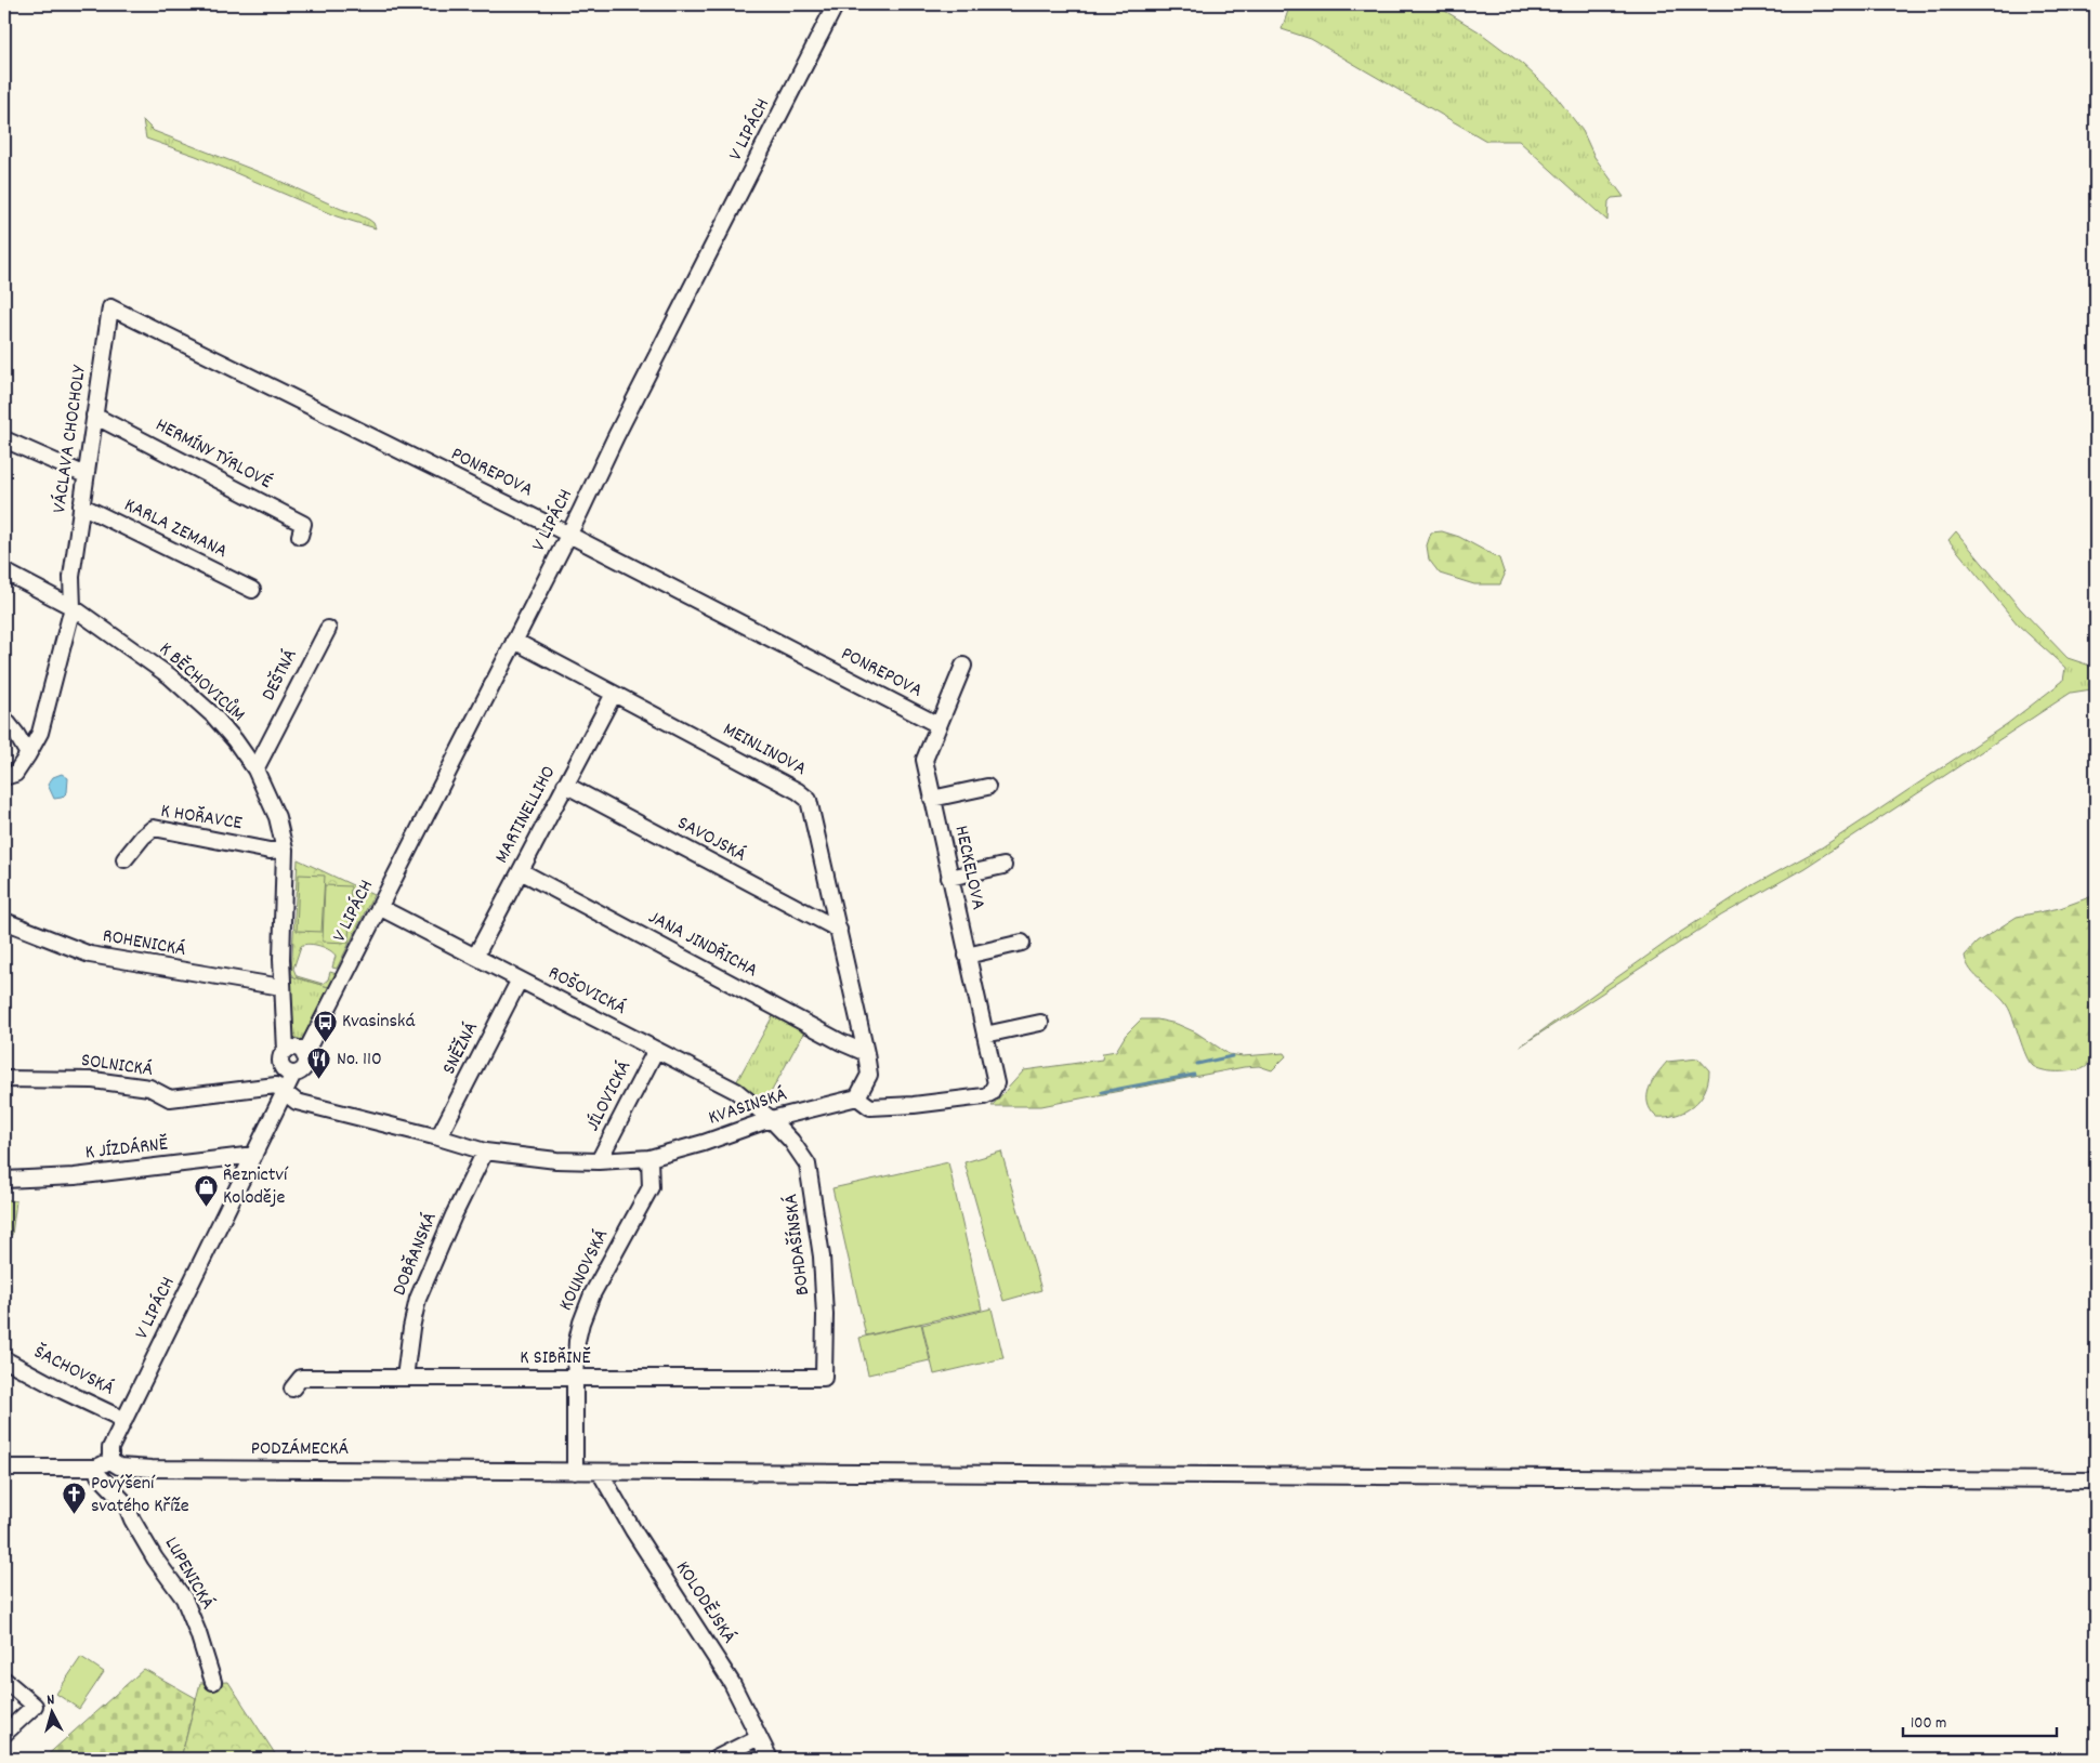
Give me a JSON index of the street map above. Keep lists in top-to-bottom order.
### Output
{
  "streets": {
    "street": [
      "V LIPÁCH",
      "VÁCLAVA CHOCHOLY",
      "HERMÍNY TÝRLOVÉ",
      "PONREPOVA",
      "KARLA ZEMANA",
      "DEŠTNÁ",
      "K BĚCHOVICŮM",
      "MEINLINOVA",
      "MARTINELLIHO",
      "K HOŘAVCE",
      "SAVOJSKÁ",
      "HECKELOVA",
      "ROHENICKÁ",
      "JANA JINDŘICHA",
      "ROŠOVICKÁ",
      "SNĚŽNÁ",
      "SOLNICKÁ",
      "JÍLOVICKÁ",
      "KVASINSKÁ",
      "K JÍZDÁRNĚ",
      "BOHDAŠÍNSKÁ",
      "DOBŘANSKÁ",
      "KOUNOVSKÁ",
      "K SIBŘINĚ",
      "ŠACHOVSKÁ",
      "PODZÁMECKÁ",
      "LUPENICKÁ",
      "KOLODĚJSKÁ"
    ]
  },
  "crossings": [
    ["V LIPÁCH", "PONREPOVA"],
    ["V LIPÁCH", "K BĚCHOVICŮM"],
    ["V LIPÁCH", "MEINLINOVA"],
    ["V LIPÁCH", "ROŠOVICKÁ"],
    ["V LIPÁCH", "SOLNICKÁ"],
    ["V LIPÁCH", "KVASINSKÁ"],
    ["V LIPÁCH", "K JÍZDÁRNĚ"],
    ["V LIPÁCH", "ŠACHOVSKÁ"],
    ["V LIPÁCH", "PODZÁMECKÁ"],
    ["VÁCLAVA CHOCHOLY", "HERMÍNY TÝRLOVÉ"],
    ["VÁCLAVA CHOCHOLY", "PONREPOVA"],
    ["VÁCLAVA CHOCHOLY", "KARLA ZEMANA"],
    ["VÁCLAVA CHOCHOLY", "K BĚCHOVICŮM"],
    ["PONREPOVA", "HECKELOVA"],
    ["DEŠTNÁ", "K BĚCHOVICŮM"],
    ["K BĚCHOVICŮM", "K HOŘAVCE"],
    ["K BĚCHOVICŮM", "ROHENICKÁ"],
    ["MEINLINOVA", "MARTINELLIHO"],
    ["MEINLINOVA", "SAVOJSKÁ"],
    ["MEINLINOVA", "HECKELOVA"],
    ["MEINLINOVA", "JANA JINDŘICHA"],
    ["MEINLINOVA", "KVASINSKÁ"],
    ["MARTINELLIHO", "SAVOJSKÁ"],
    ["MARTINELLIHO", "JANA JINDŘICHA"],
    ["MARTINELLIHO", "ROŠOVICKÁ"],
    ["HECKELOVA", "KVASINSKÁ"],
    ["ROŠOVICKÁ", "SNĚŽNÁ"],
    ["ROŠOVICKÁ", "JÍLOVICKÁ"],
    ["ROŠOVICKÁ", "KVASINSKÁ"],
    ["ROŠOVICKÁ", "BOHDAŠÍNSKÁ"],
    ["SNĚŽNÁ", "KVASINSKÁ"],
    ["SOLNICKÁ", "KVASINSKÁ"],
    ["JÍLOVICKÁ", "KVASINSKÁ"],
    ["KVASINSKÁ", "BOHDAŠÍNSKÁ"],
    ["KVASINSKÁ", "DOBŘANSKÁ"],
    ["KVASINSKÁ", "KOUNOVSKÁ"],
    ["BOHDAŠÍNSKÁ", "K SIBŘINĚ"],
    ["DOBŘANSKÁ", "K SIBŘINĚ"],
    ["KOUNOVSKÁ", "K SIBŘINĚ"],
    ["KOUNOVSKÁ", "PODZÁMECKÁ"],
    ["PODZÁMECKÁ", "KOLODĚJSKÁ"]
  ],
  "places": {
    "bus stop": ["Kvasinská"],
    "restaurant": ["No. 110"],
    "shop": ["Řeznictví Koloděje"],
    "church": ["Povýšení svatého Kříže"]
  },
  "scale_bar": "100 m",
  "north": "top"
}
